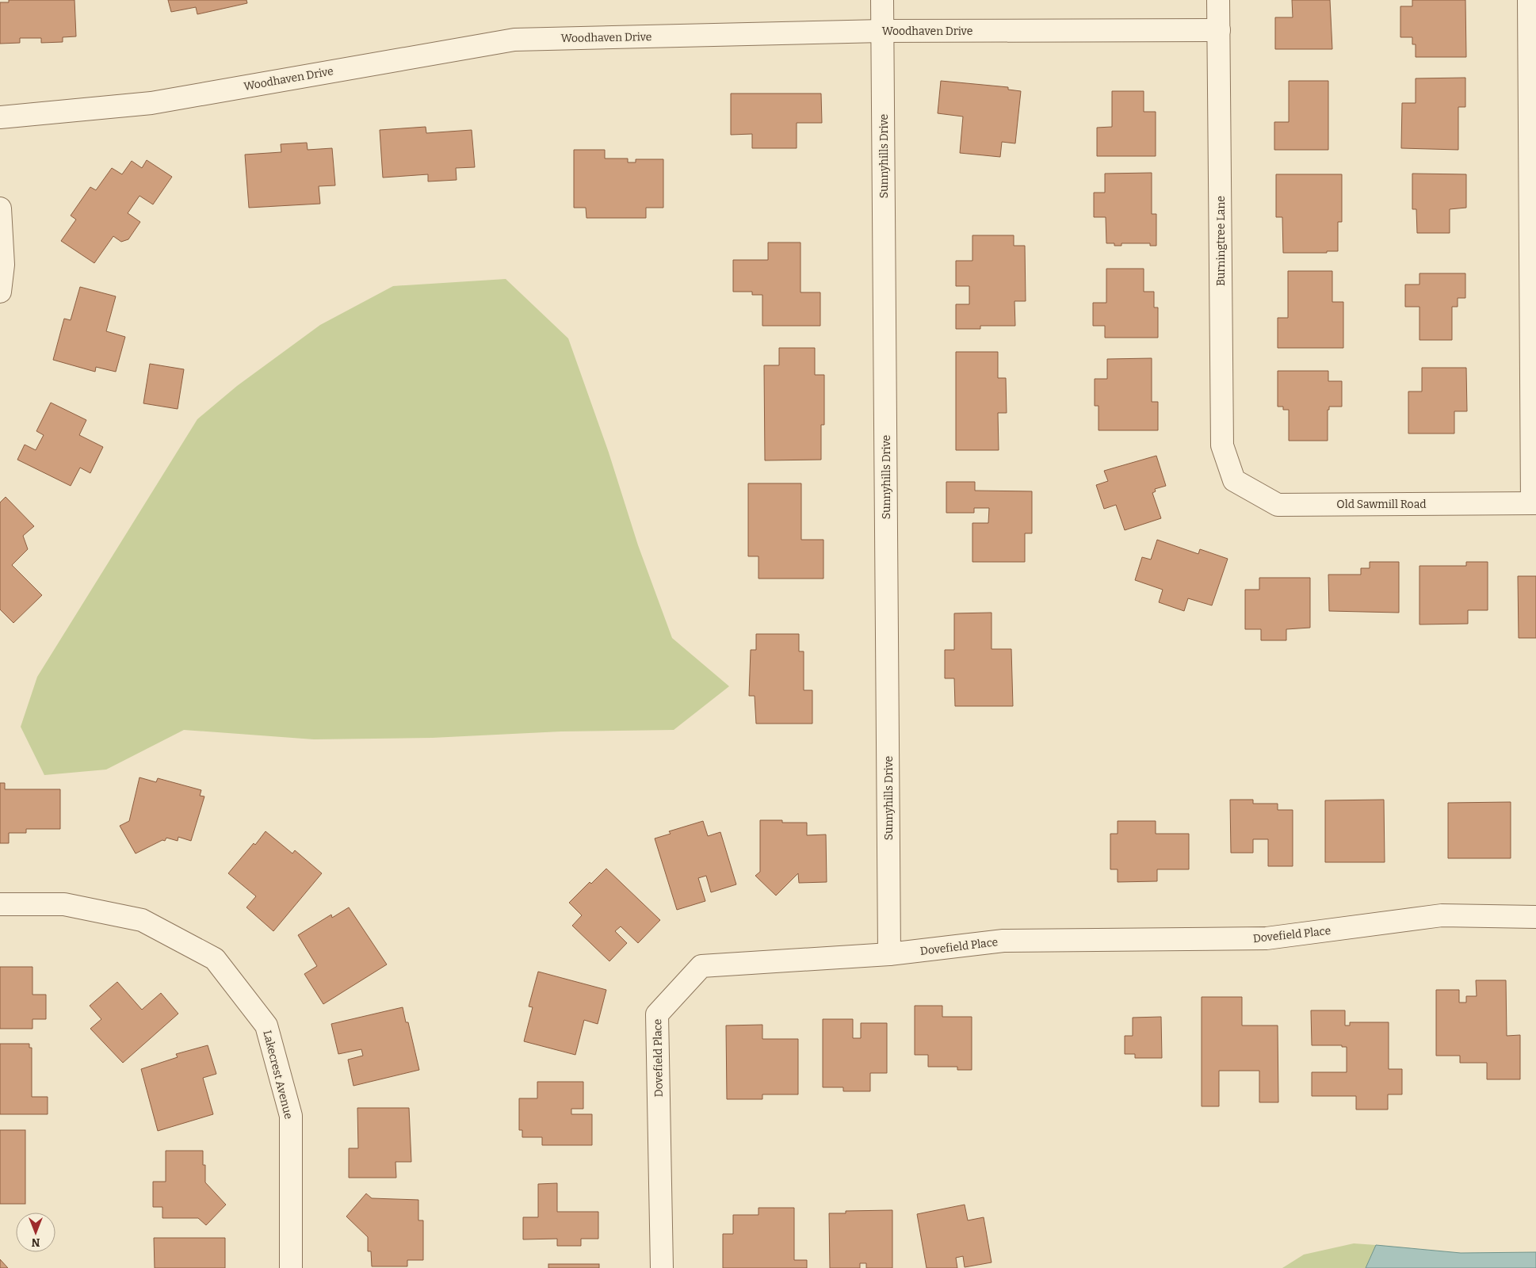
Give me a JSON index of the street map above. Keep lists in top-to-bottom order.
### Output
{
  "streets": {
    "street": [
      "Woodhaven Drive",
      "Sunnyhills Drive",
      "Burningtree Lane",
      "Old Sawmill Road",
      "Dovefield Place",
      "Lakecrest Avenue"
    ]
  },
  "crossings": [
    ["Woodhaven Drive", "Sunnyhills Drive"],
    ["Woodhaven Drive", "Burningtree Lane"],
    ["Sunnyhills Drive", "Dovefield Place"],
    ["Burningtree Lane", "Old Sawmill Road"]
  ],
  "north": "bottom"
}
